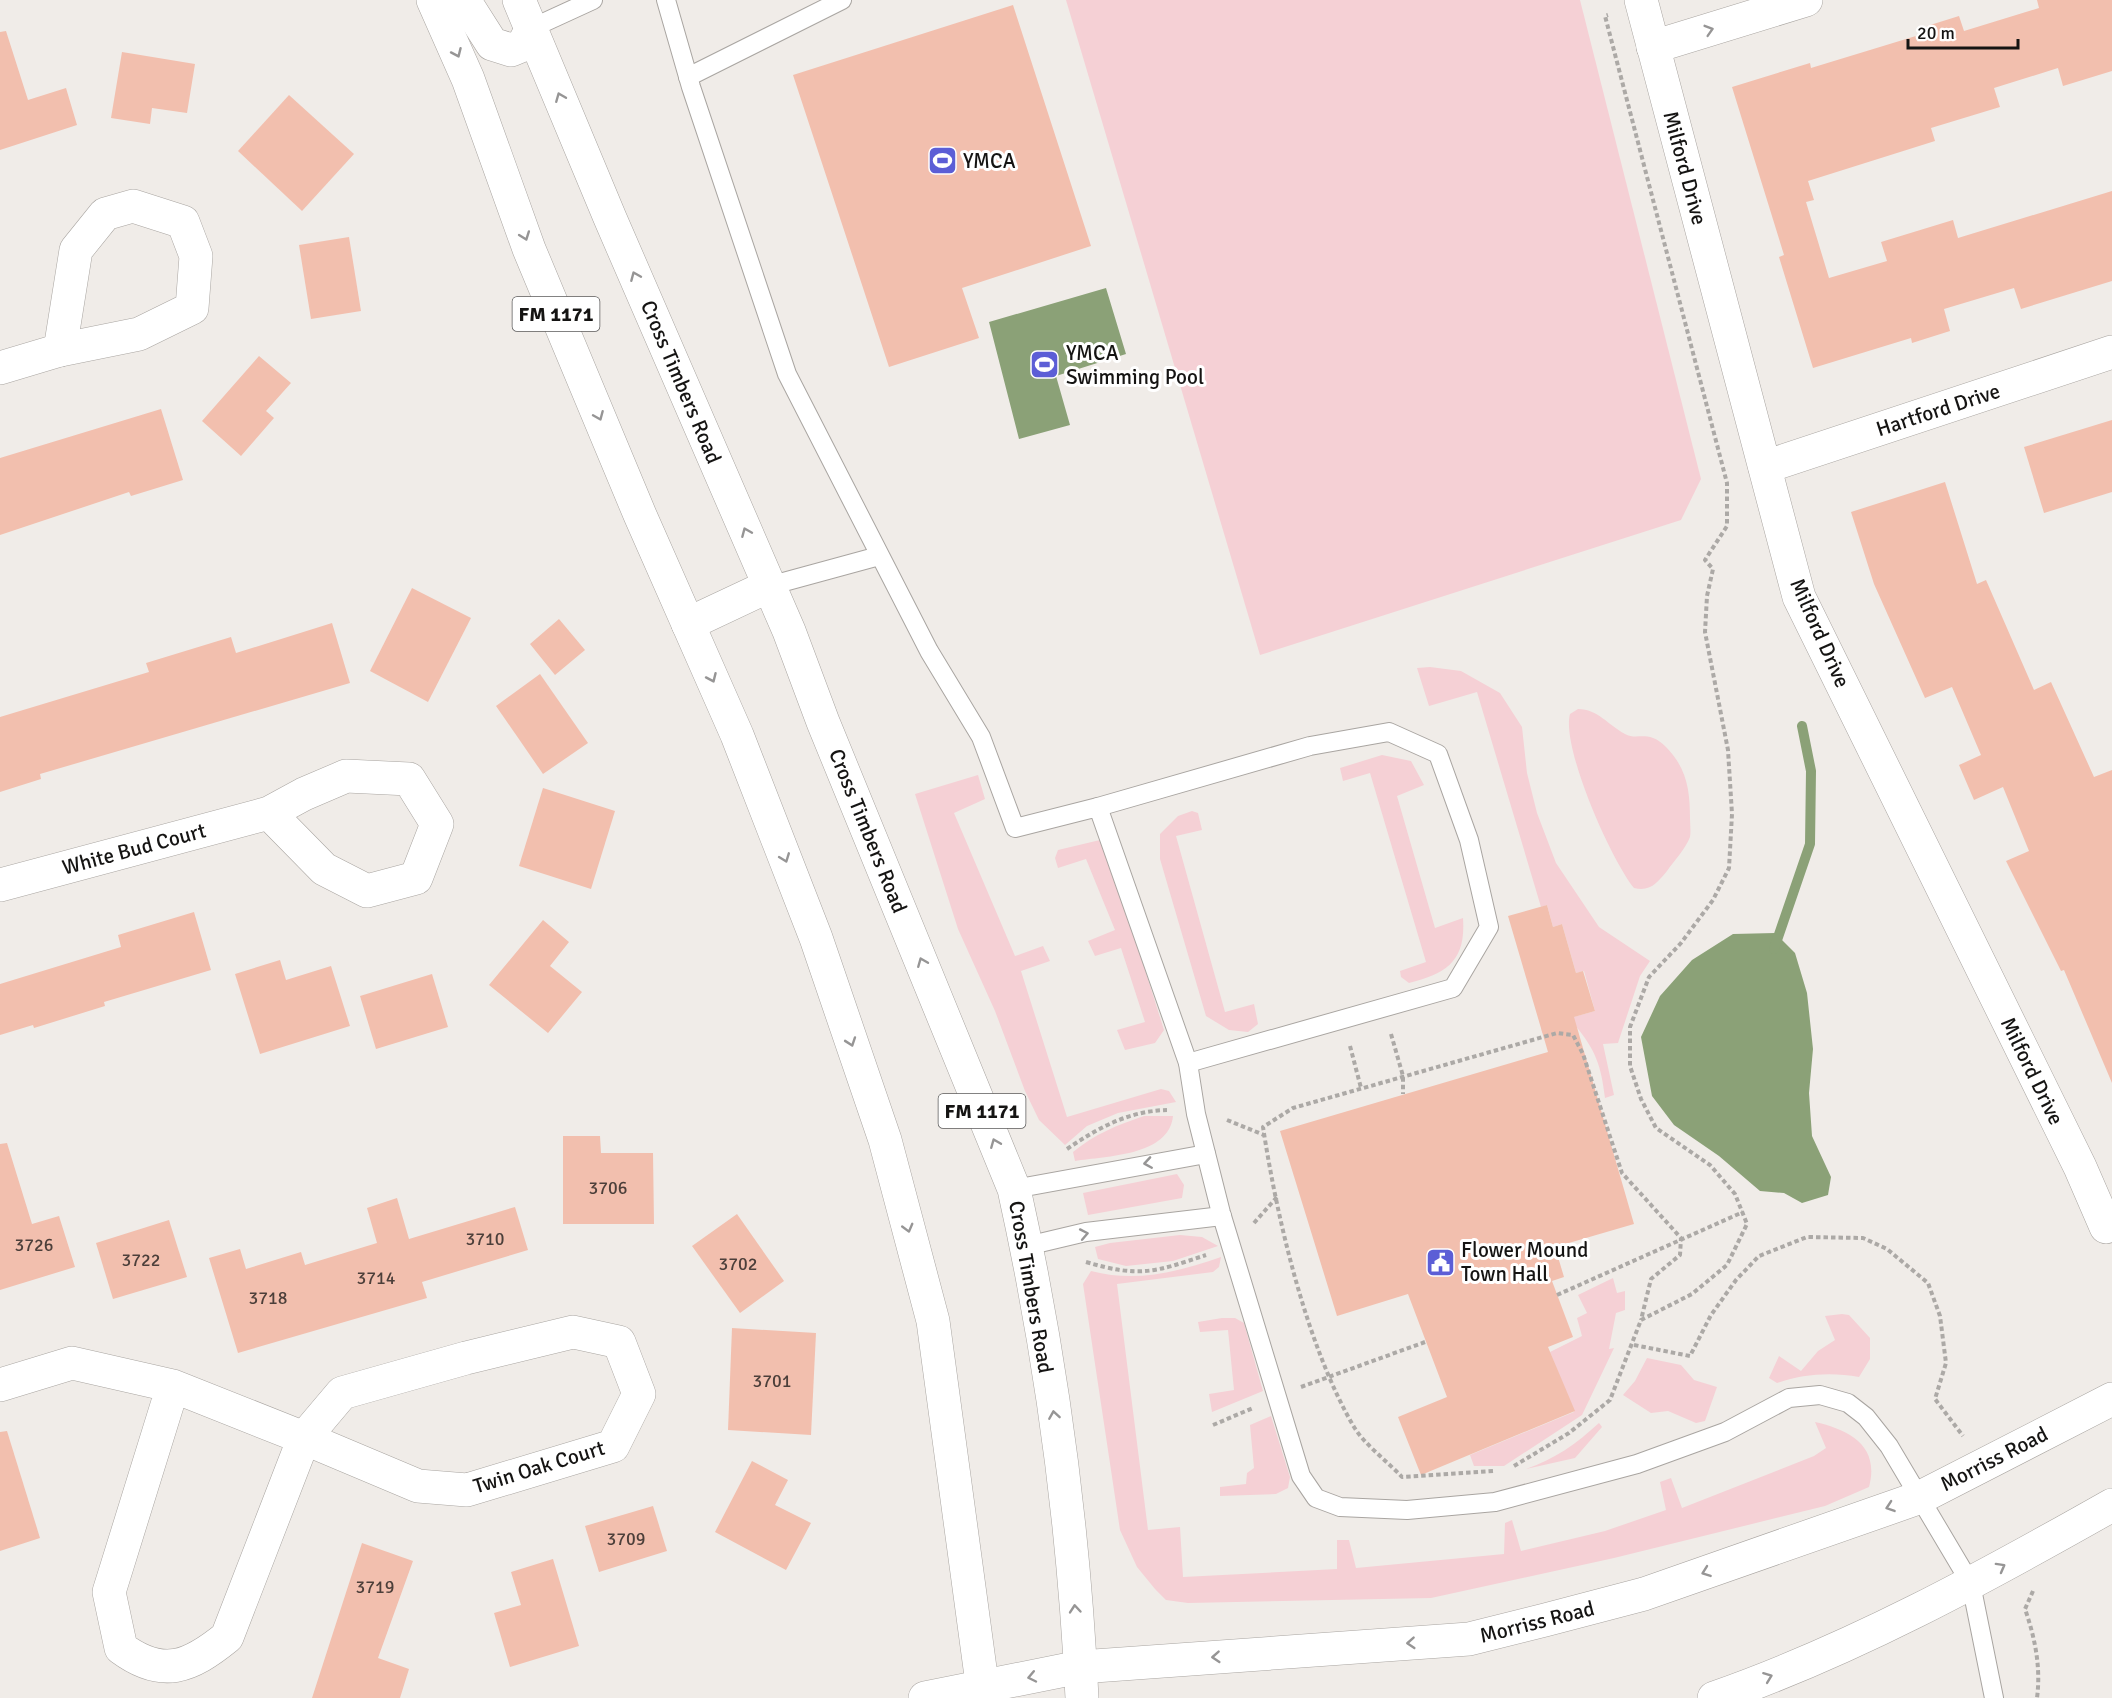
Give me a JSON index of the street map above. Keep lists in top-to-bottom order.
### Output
{
  "streets": {
    "main road": [
      "Milford Drive",
      "FM 1171",
      "Cross Timbers Road",
      "Hartford Drive",
      "White Bud Court",
      "Morriss Road",
      "Twin Oak Court"
    ]
  },
  "crossings": [
    ["Milford Drive", "Hartford Drive"],
    ["FM 1171", "Morriss Road"],
    ["Cross Timbers Road", "Morriss Road"]
  ],
  "one_way": ["Morriss Road"],
  "places": {
    "sports": ["YMCA", "YMCA Swimming Pool"],
    "public building": ["Flower Mound Town Hall"]
  },
  "house_numbers": [
    "3706",
    "3710",
    "3726",
    "3722",
    "3702",
    "3714",
    "3718",
    "3701",
    "3709",
    "3719"
  ],
  "scale_bar": "20 m"
}
